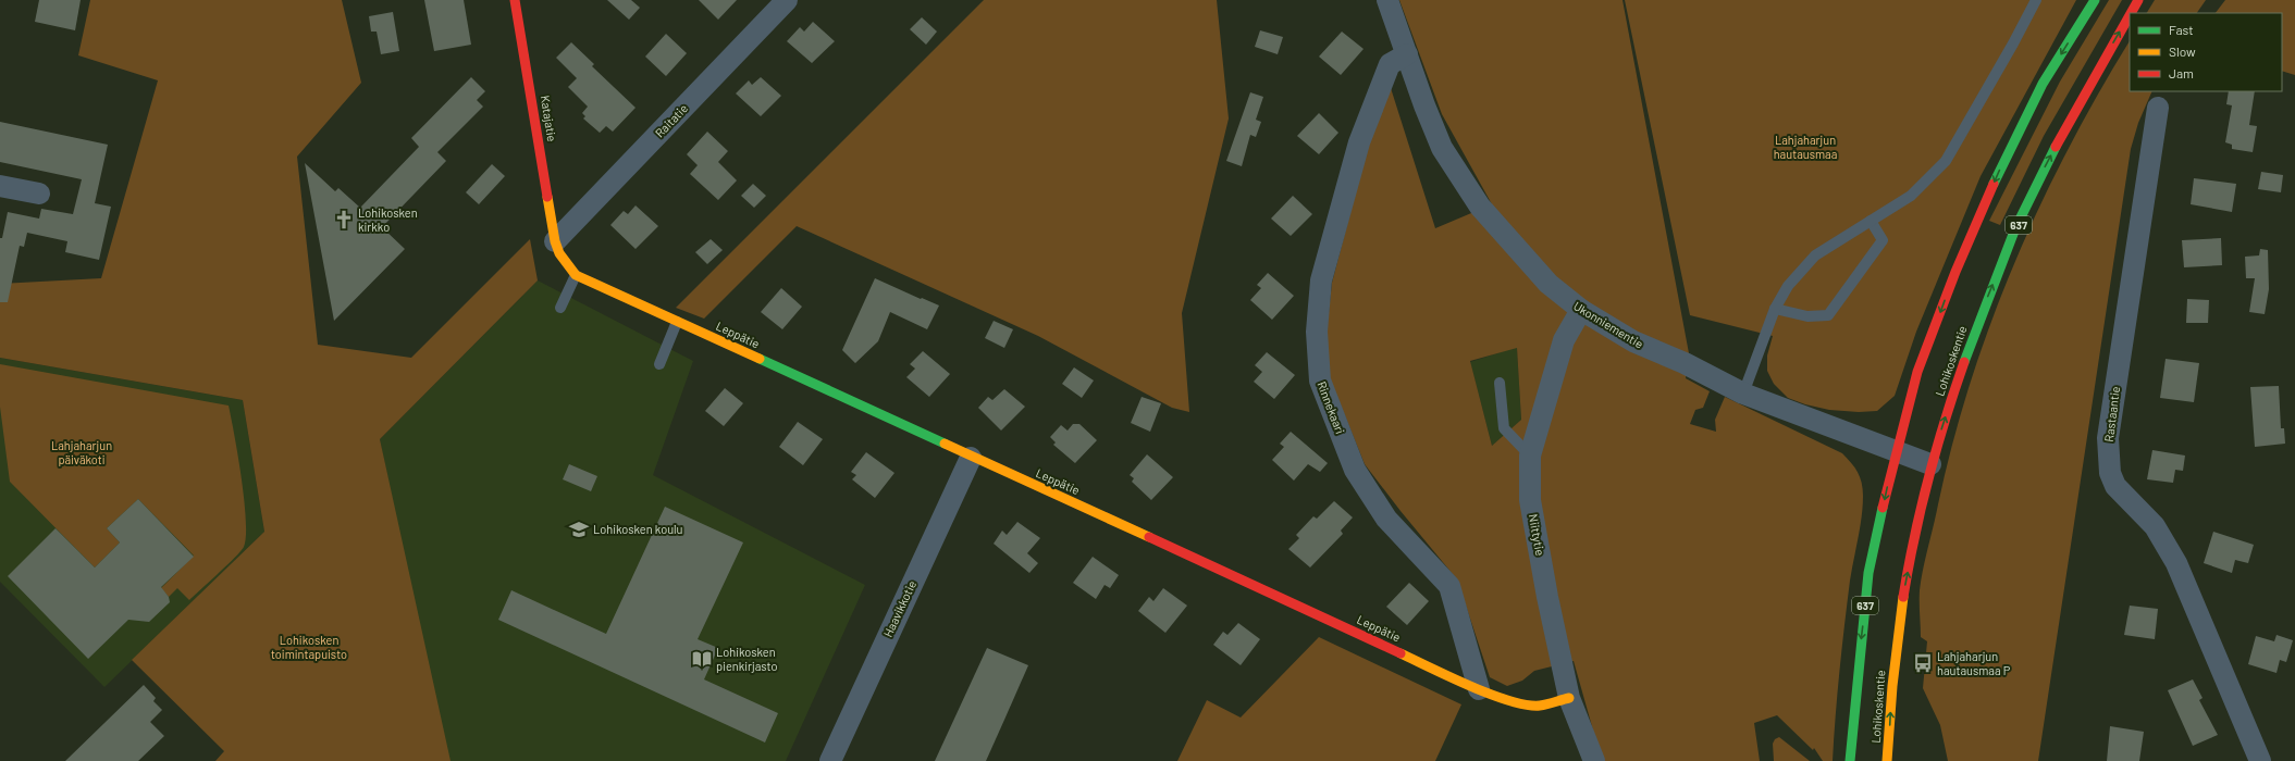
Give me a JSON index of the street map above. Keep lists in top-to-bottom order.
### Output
{
  "streets": {
    "main road": [
      "Katajatie",
      "637",
      "Leppätie",
      "Lohikoskentie"
    ],
    "street": [
      "Raitatie",
      "Ukonniementie",
      "Rinnekaari",
      "Rastaantie",
      "Niittytie",
      "Haavikkotie"
    ]
  },
  "crossings": [
    ["Katajatie", "Raitatie"],
    ["Katajatie", "Leppätie"],
    ["Raitatie", "Leppätie"],
    ["Ukonniementie", "Lohikoskentie"],
    ["Ukonniementie", "Rinnekaari"],
    ["Ukonniementie", "Niittytie"],
    ["Leppätie", "Rinnekaari"],
    ["Leppätie", "Niittytie"],
    ["Leppätie", "Haavikkotie"]
  ],
  "parks": ["Lahjaharjun hautausmaa", "Lahjaharjun päiväkoti", "Lohikosken toimintapuisto"],
  "places": {
    "church": ["Lohikosken kirkko"],
    "school or university": ["Lohikosken koulu"],
    "library": ["Lohikosken pienkirjasto"],
    "bus stop": ["Lahjaharjun hautausmaa P"]
  },
  "legend": ["Fast", "Slow", "Jam"]
}
